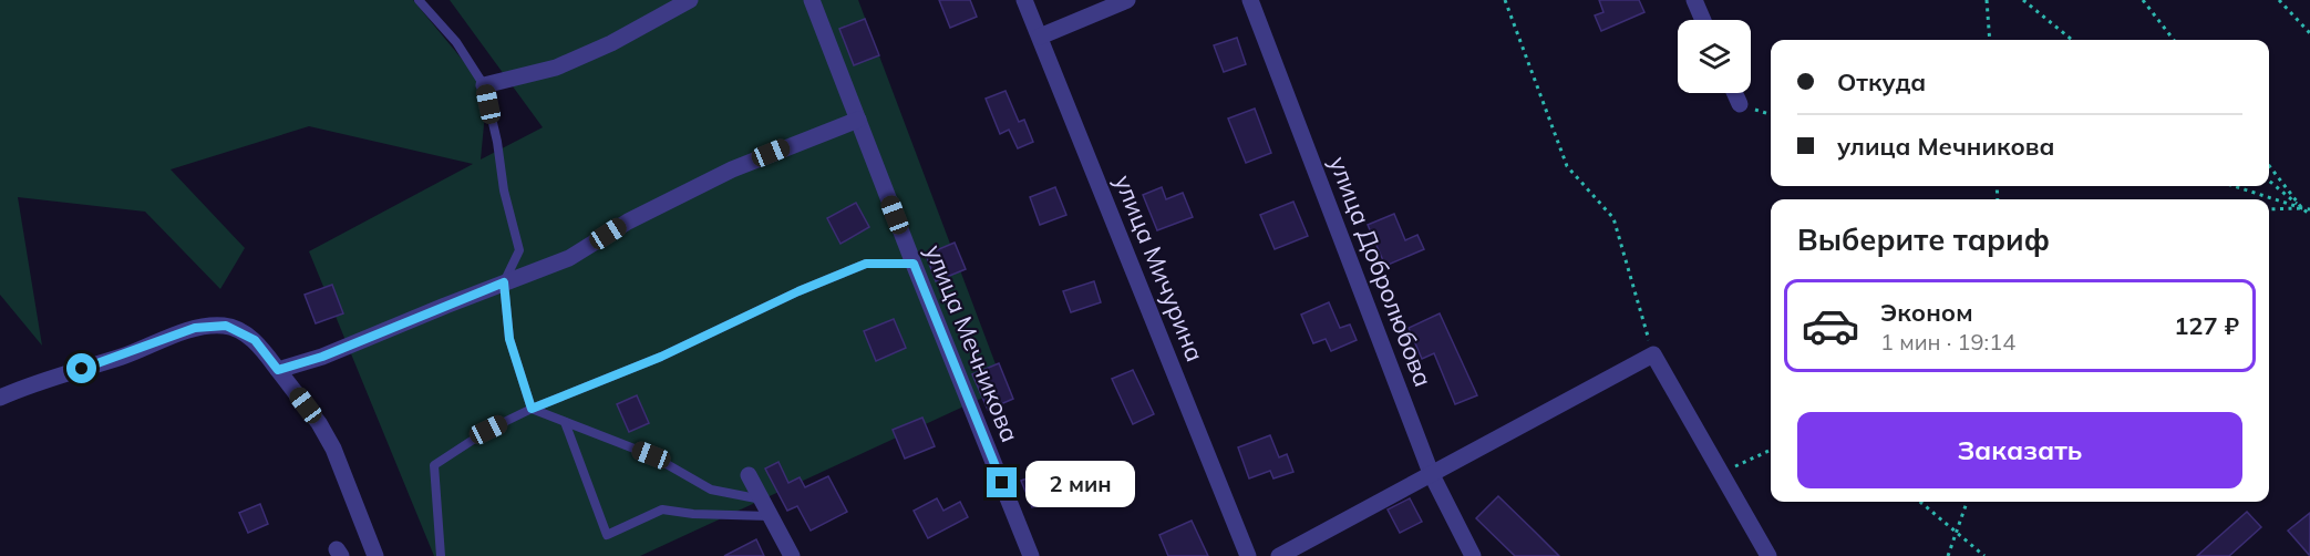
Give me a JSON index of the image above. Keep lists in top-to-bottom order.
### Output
{
  "streets": {
    "street": ["улица Мичурина", "улица Добролюбова", "улица Мечникова"]
  },
  "page": {
    "banner": ["Откуда", "улица Мечникова"],
    "heading": "Выберите тариф",
    "list": [
      {
        "name": "Эконом",
        "note": "1 мин · 19:14",
        "value": "127 ₽"
      }
    ],
    "buttons": "Заказать",
    "bubble": "2 мин"
  }
}
